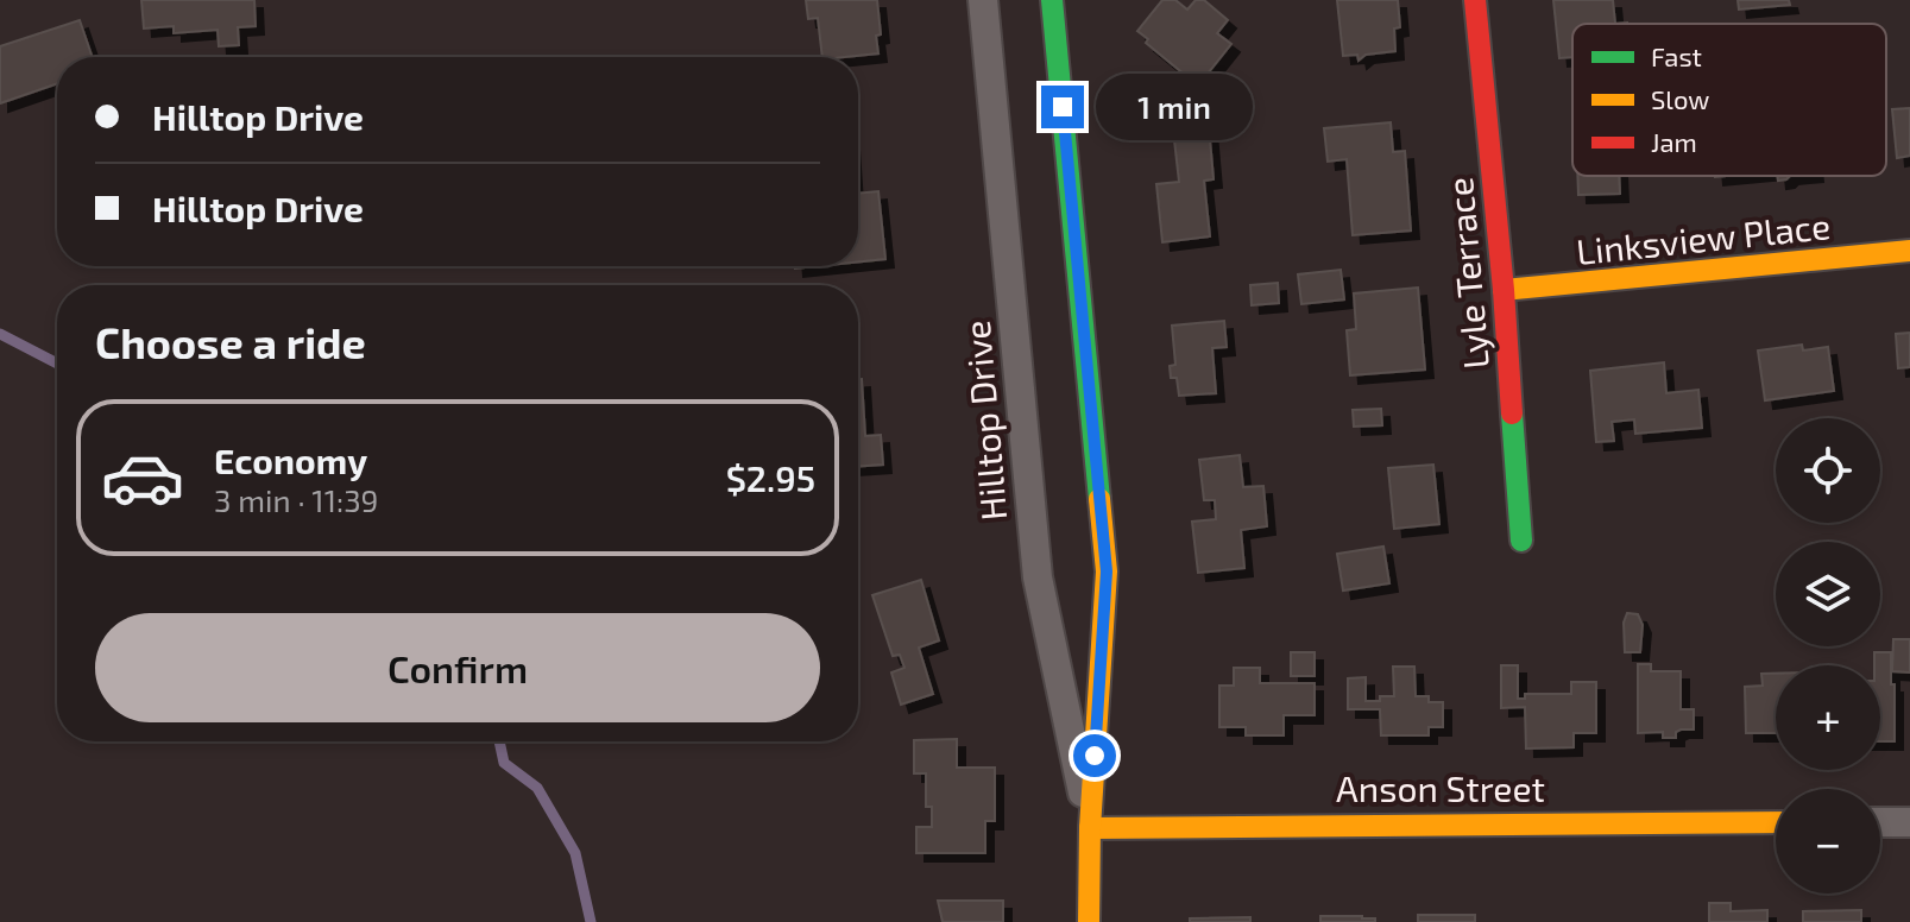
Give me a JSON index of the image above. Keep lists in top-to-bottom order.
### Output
{
  "streets": {
    "street": [
      "Linksview Place",
      "Lyle Terrace",
      "Hilltop Drive",
      "Anson Street"
    ]
  },
  "crossings": [
    ["Linksview Place", "Lyle Terrace"],
    ["Hilltop Drive", "Anson Street"]
  ],
  "legend": ["Fast", "Slow", "Jam"],
  "page": {
    "banner": ["Hilltop Drive", "Hilltop Drive"],
    "bubble": "1 min",
    "heading": "Choose a ride",
    "list": [
      {
        "name": "Economy",
        "note": "3 min · 11:39",
        "value": "$2.95"
      }
    ],
    "map_buttons": ["+", "−"],
    "buttons": "Confirm"
  }
}
